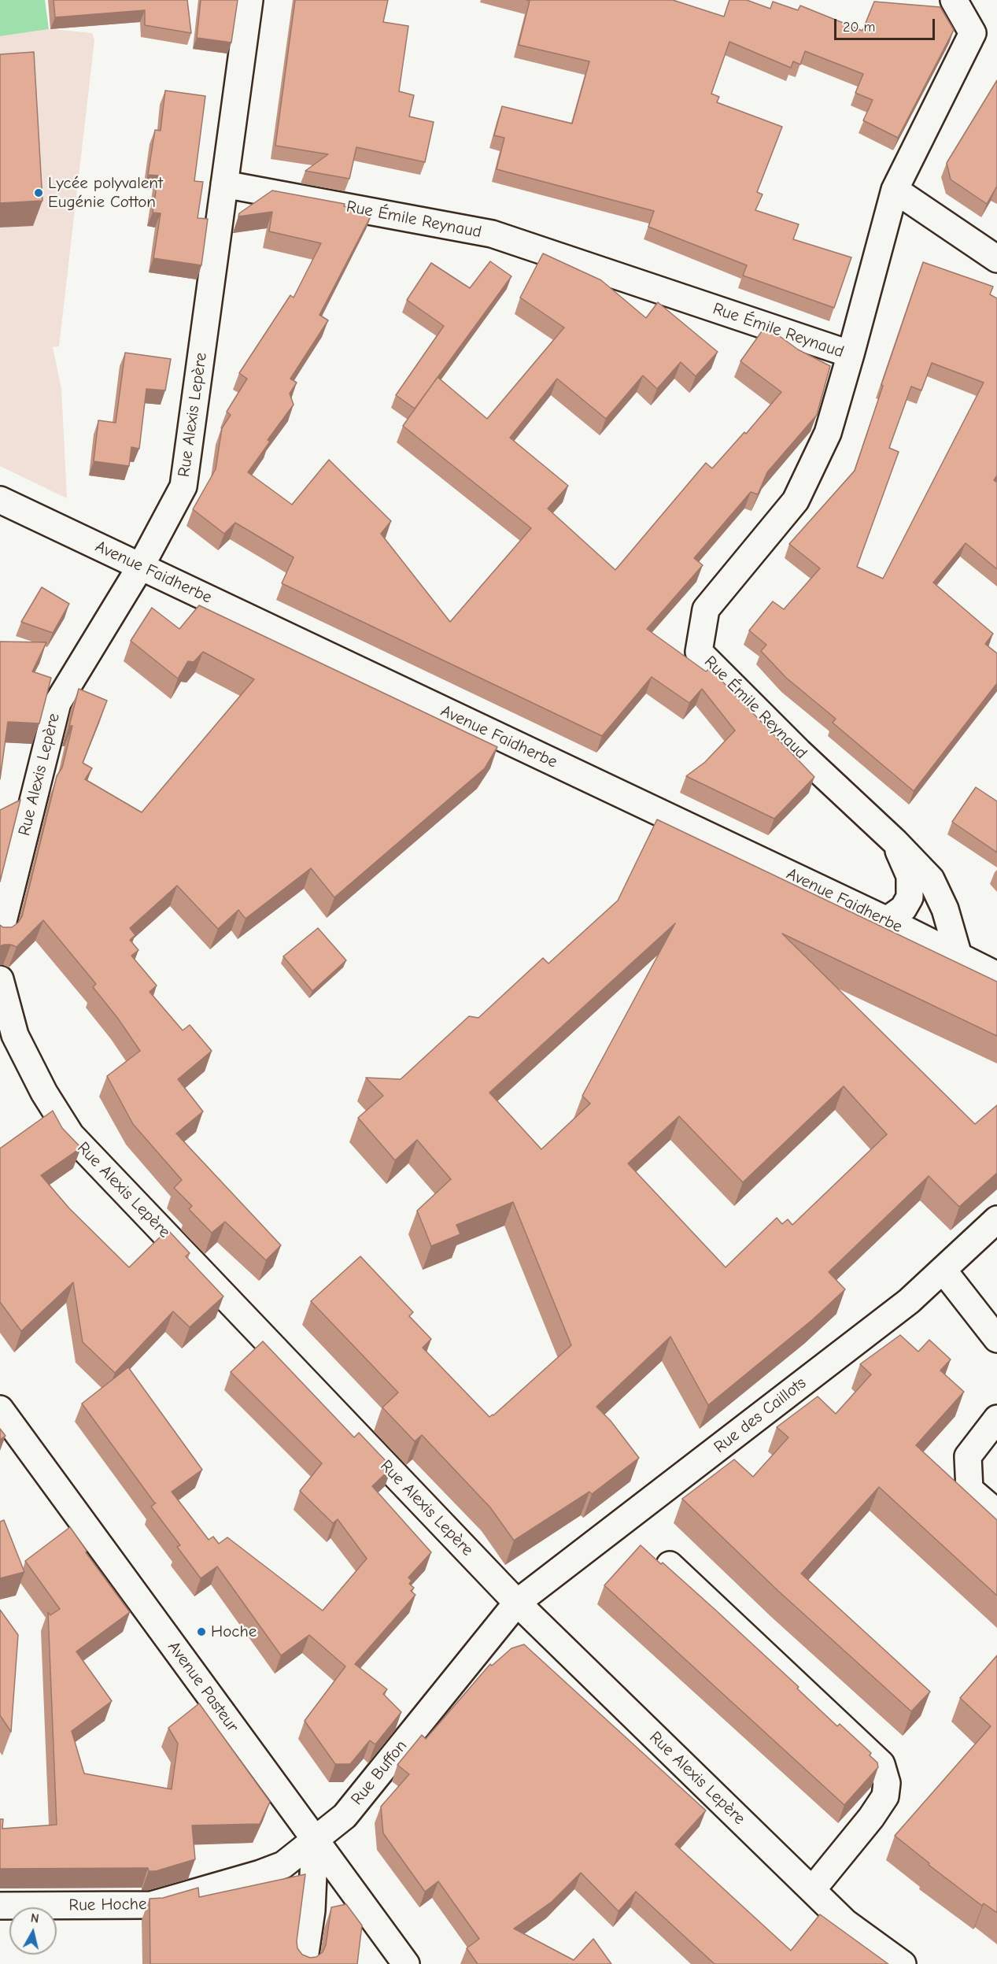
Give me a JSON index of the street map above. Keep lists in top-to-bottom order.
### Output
{
  "streets": {
    "street": [
      "Rue Émile Reynaud",
      "Rue Alexis Lepère",
      "Avenue Faidherbe",
      "Rue des Caillots",
      "Avenue Pasteur",
      "Rue Buffon",
      "Rue Hoche"
    ]
  },
  "crossings": [
    ["Rue Émile Reynaud", "Rue Alexis Lepère"],
    ["Rue Émile Reynaud", "Avenue Faidherbe"],
    ["Rue Alexis Lepère", "Avenue Faidherbe"],
    ["Rue Alexis Lepère", "Rue des Caillots"],
    ["Rue Alexis Lepère", "Rue Buffon"],
    ["Rue des Caillots", "Rue Buffon"],
    ["Avenue Pasteur", "Rue Buffon"],
    ["Avenue Pasteur", "Rue Hoche"],
    ["Rue Buffon", "Rue Hoche"]
  ],
  "places": ["Lycée polyvalent Eugénie Cotton", "Hoche"],
  "scale_bar": "20 m",
  "north": "top"
}
